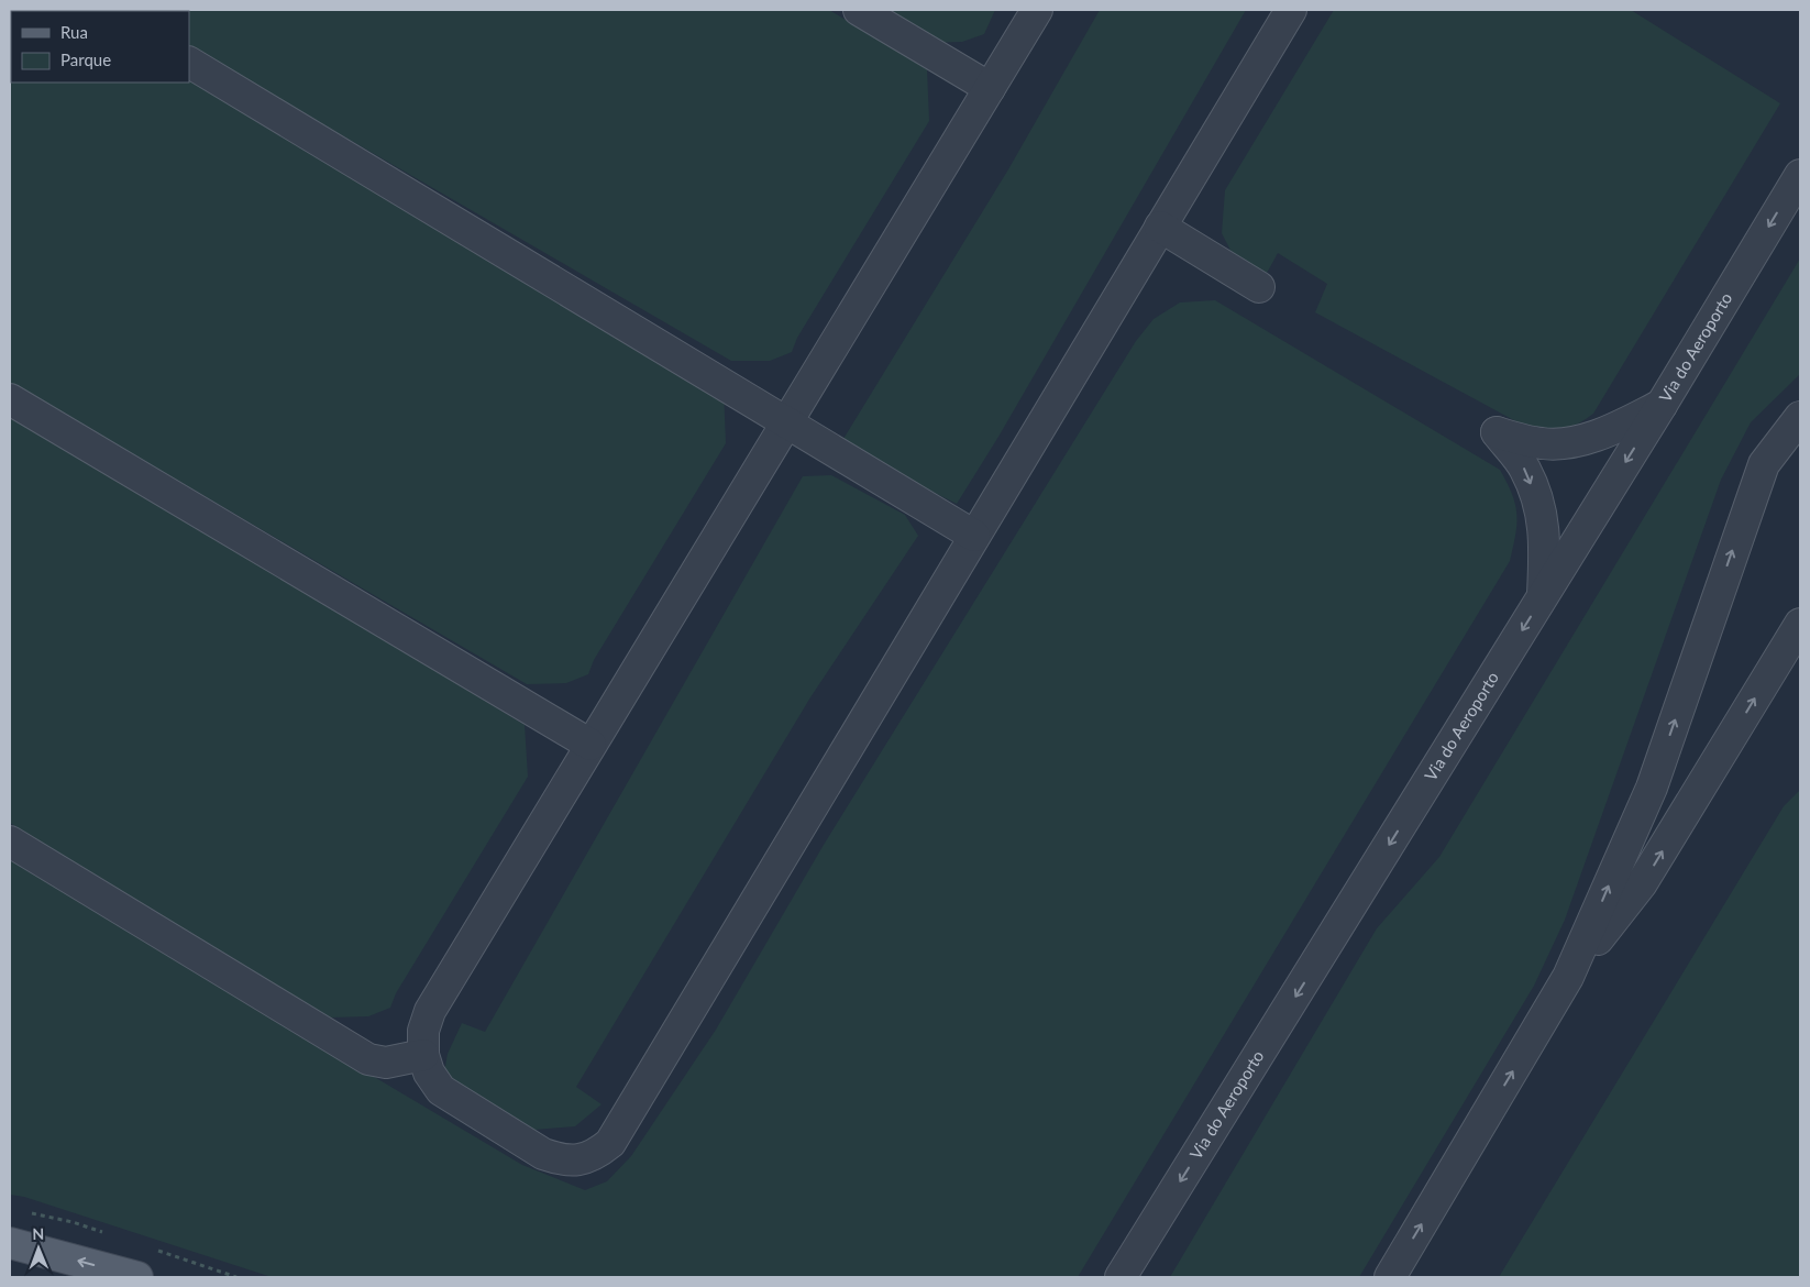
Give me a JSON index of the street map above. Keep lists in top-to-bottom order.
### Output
{
  "streets": {
    "street": ["Via do Aeroporto"]
  },
  "legend": ["Rua", "Parque"],
  "north": "top"
}
